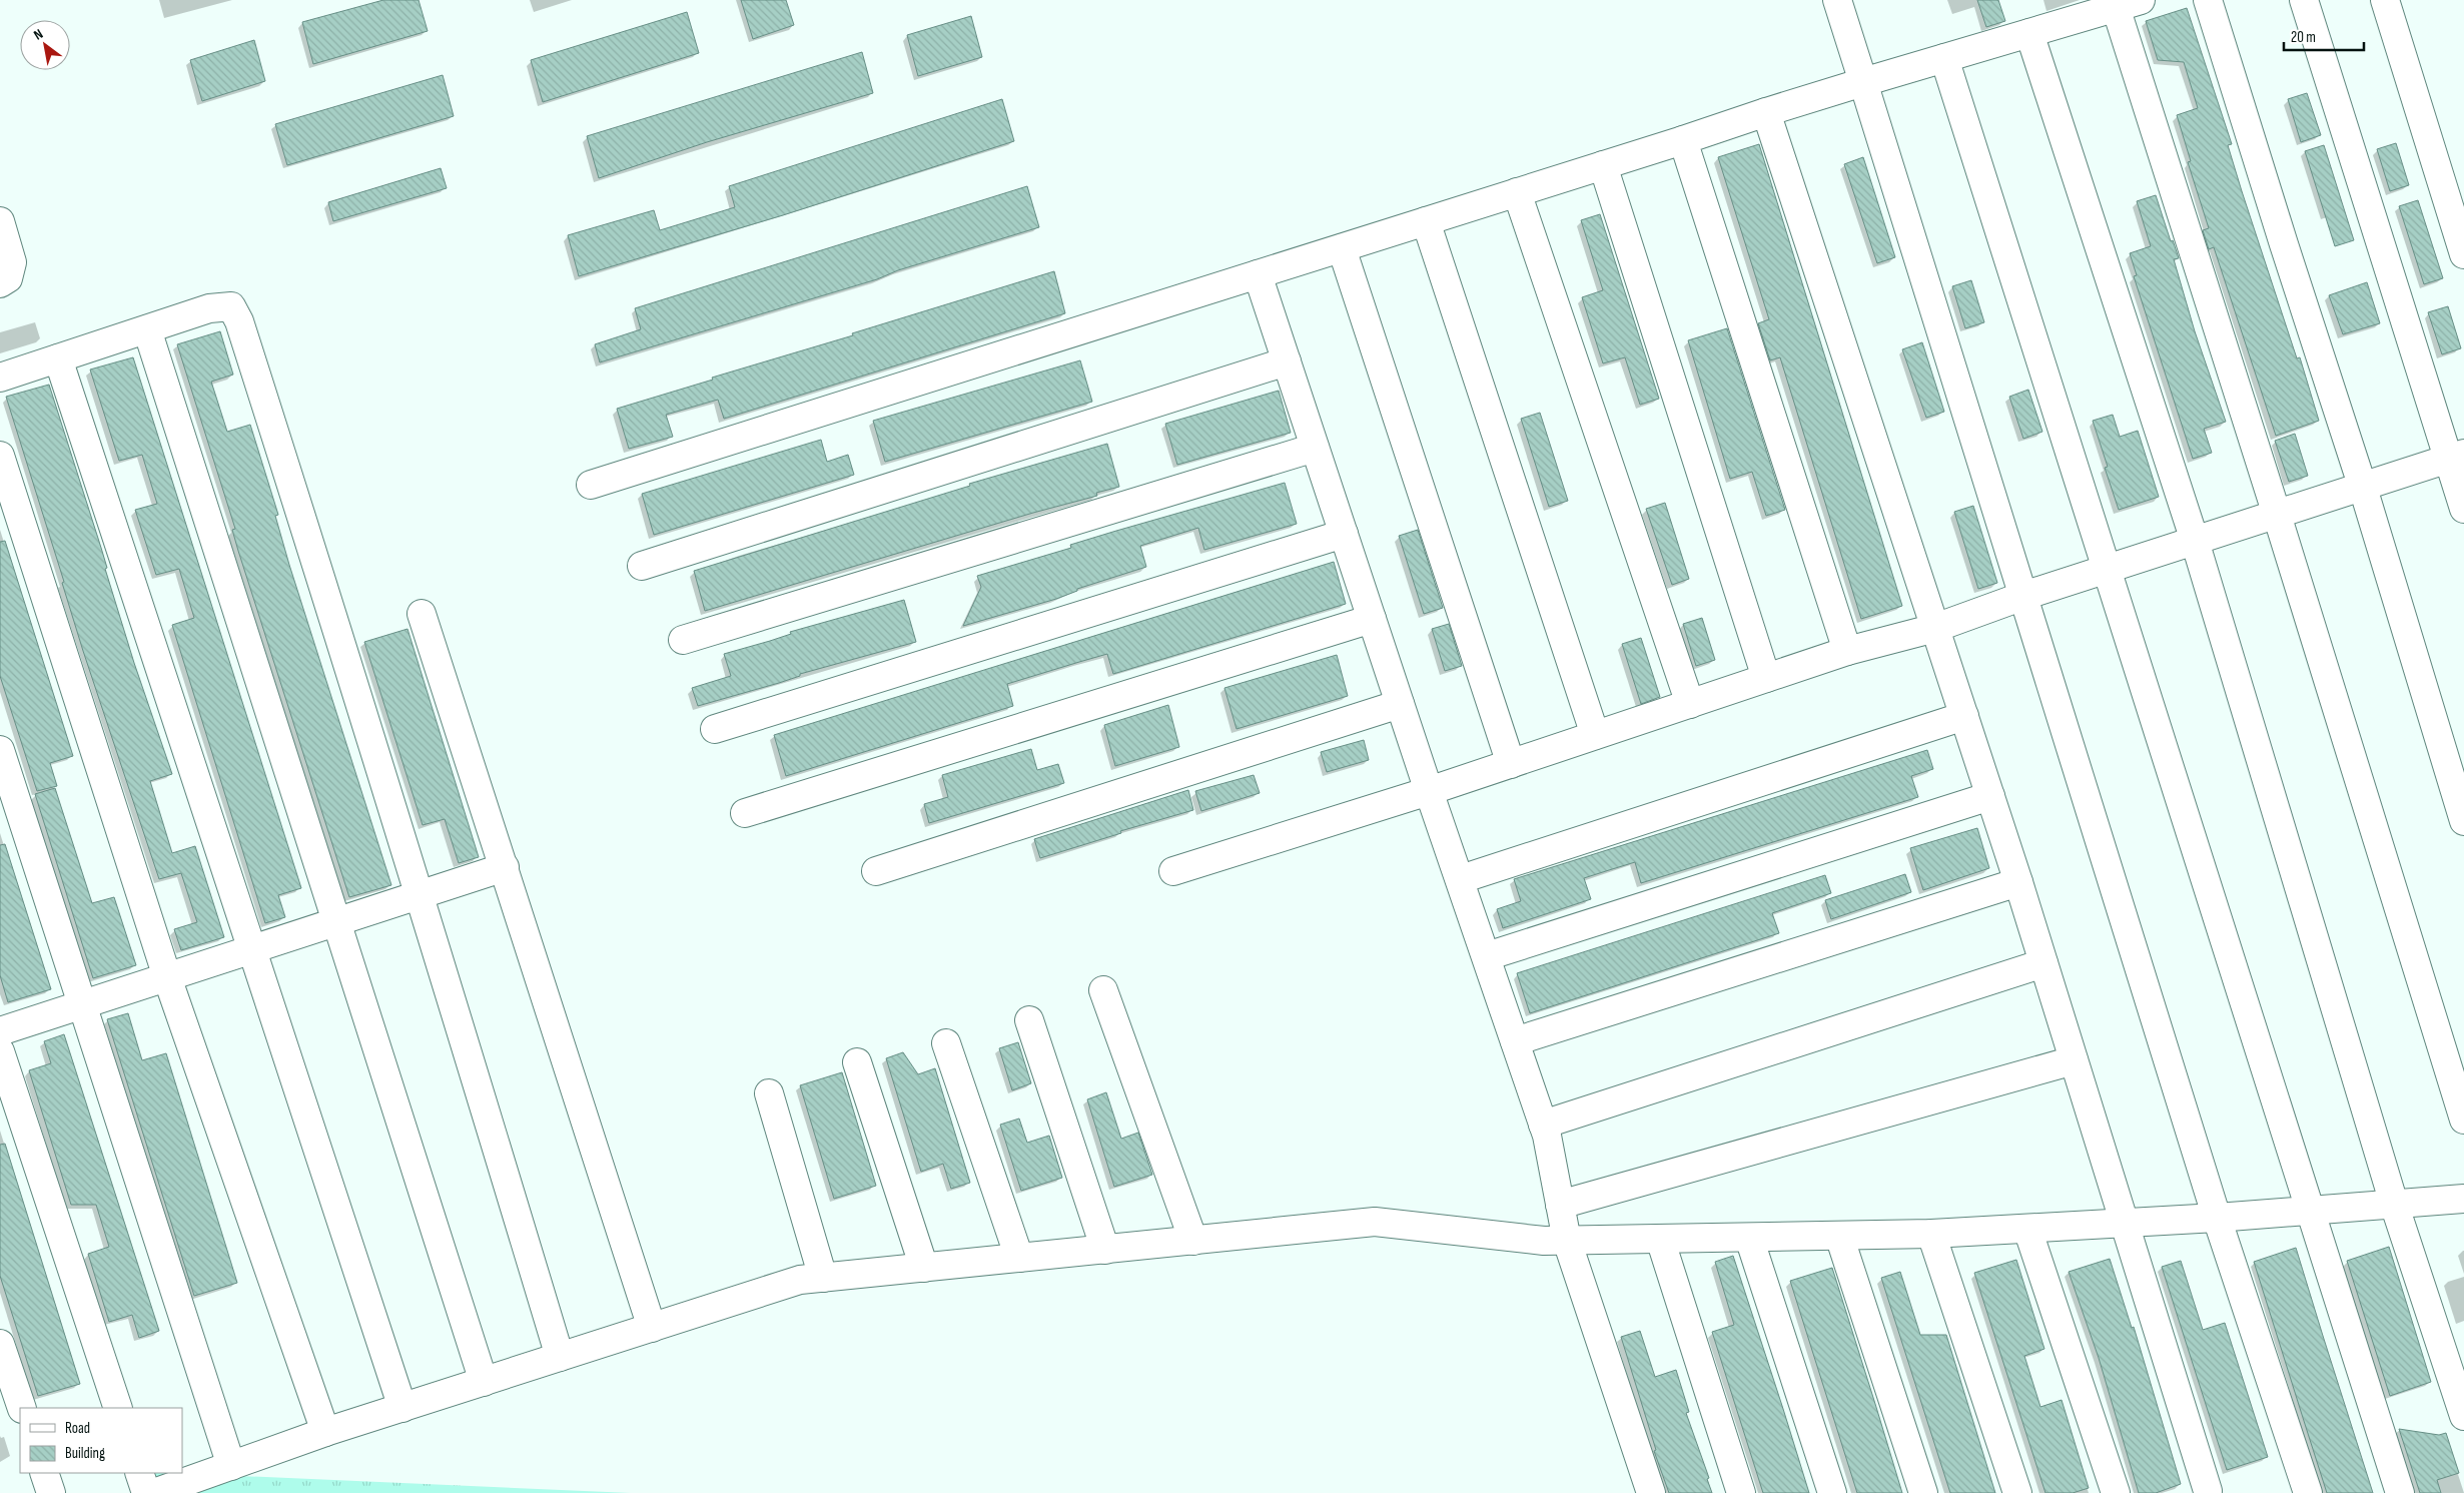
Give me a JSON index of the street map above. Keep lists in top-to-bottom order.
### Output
{
  "legend": ["Road", "Building"],
  "scale_bar": "20 m",
  "north": "top left"
}
